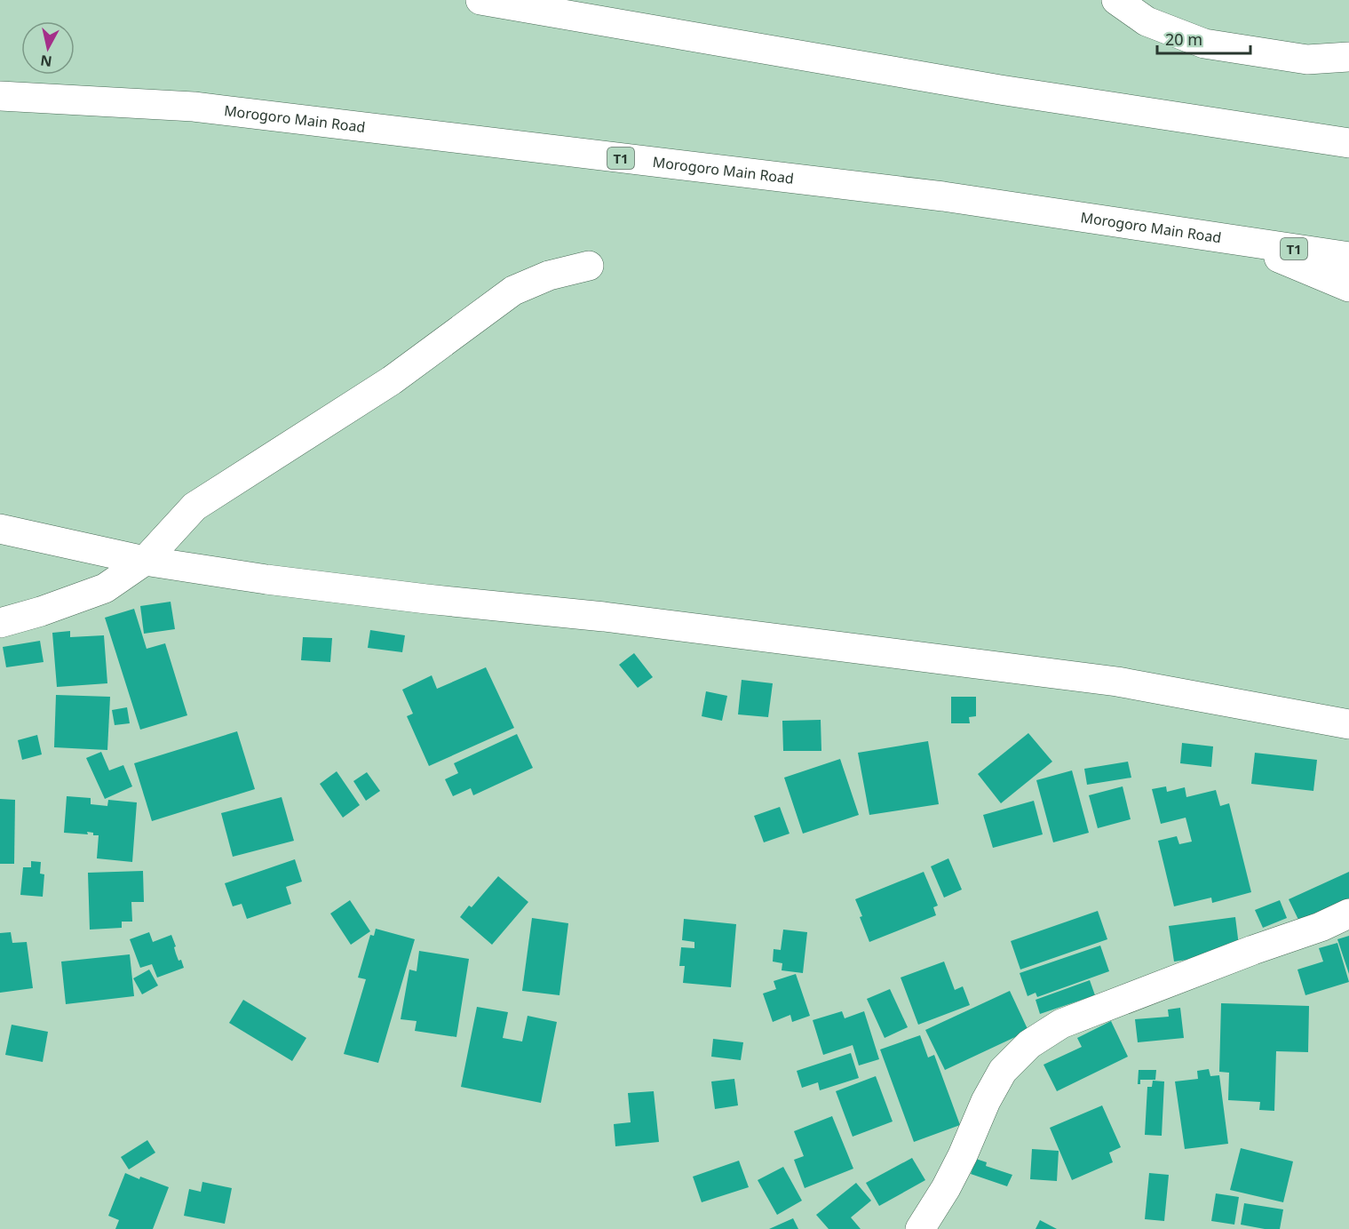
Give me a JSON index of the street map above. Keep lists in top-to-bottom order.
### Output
{
  "streets": {
    "main road": ["Morogoro Main Road", "T1"]
  },
  "scale_bar": "20 m",
  "north": "bottom"
}
